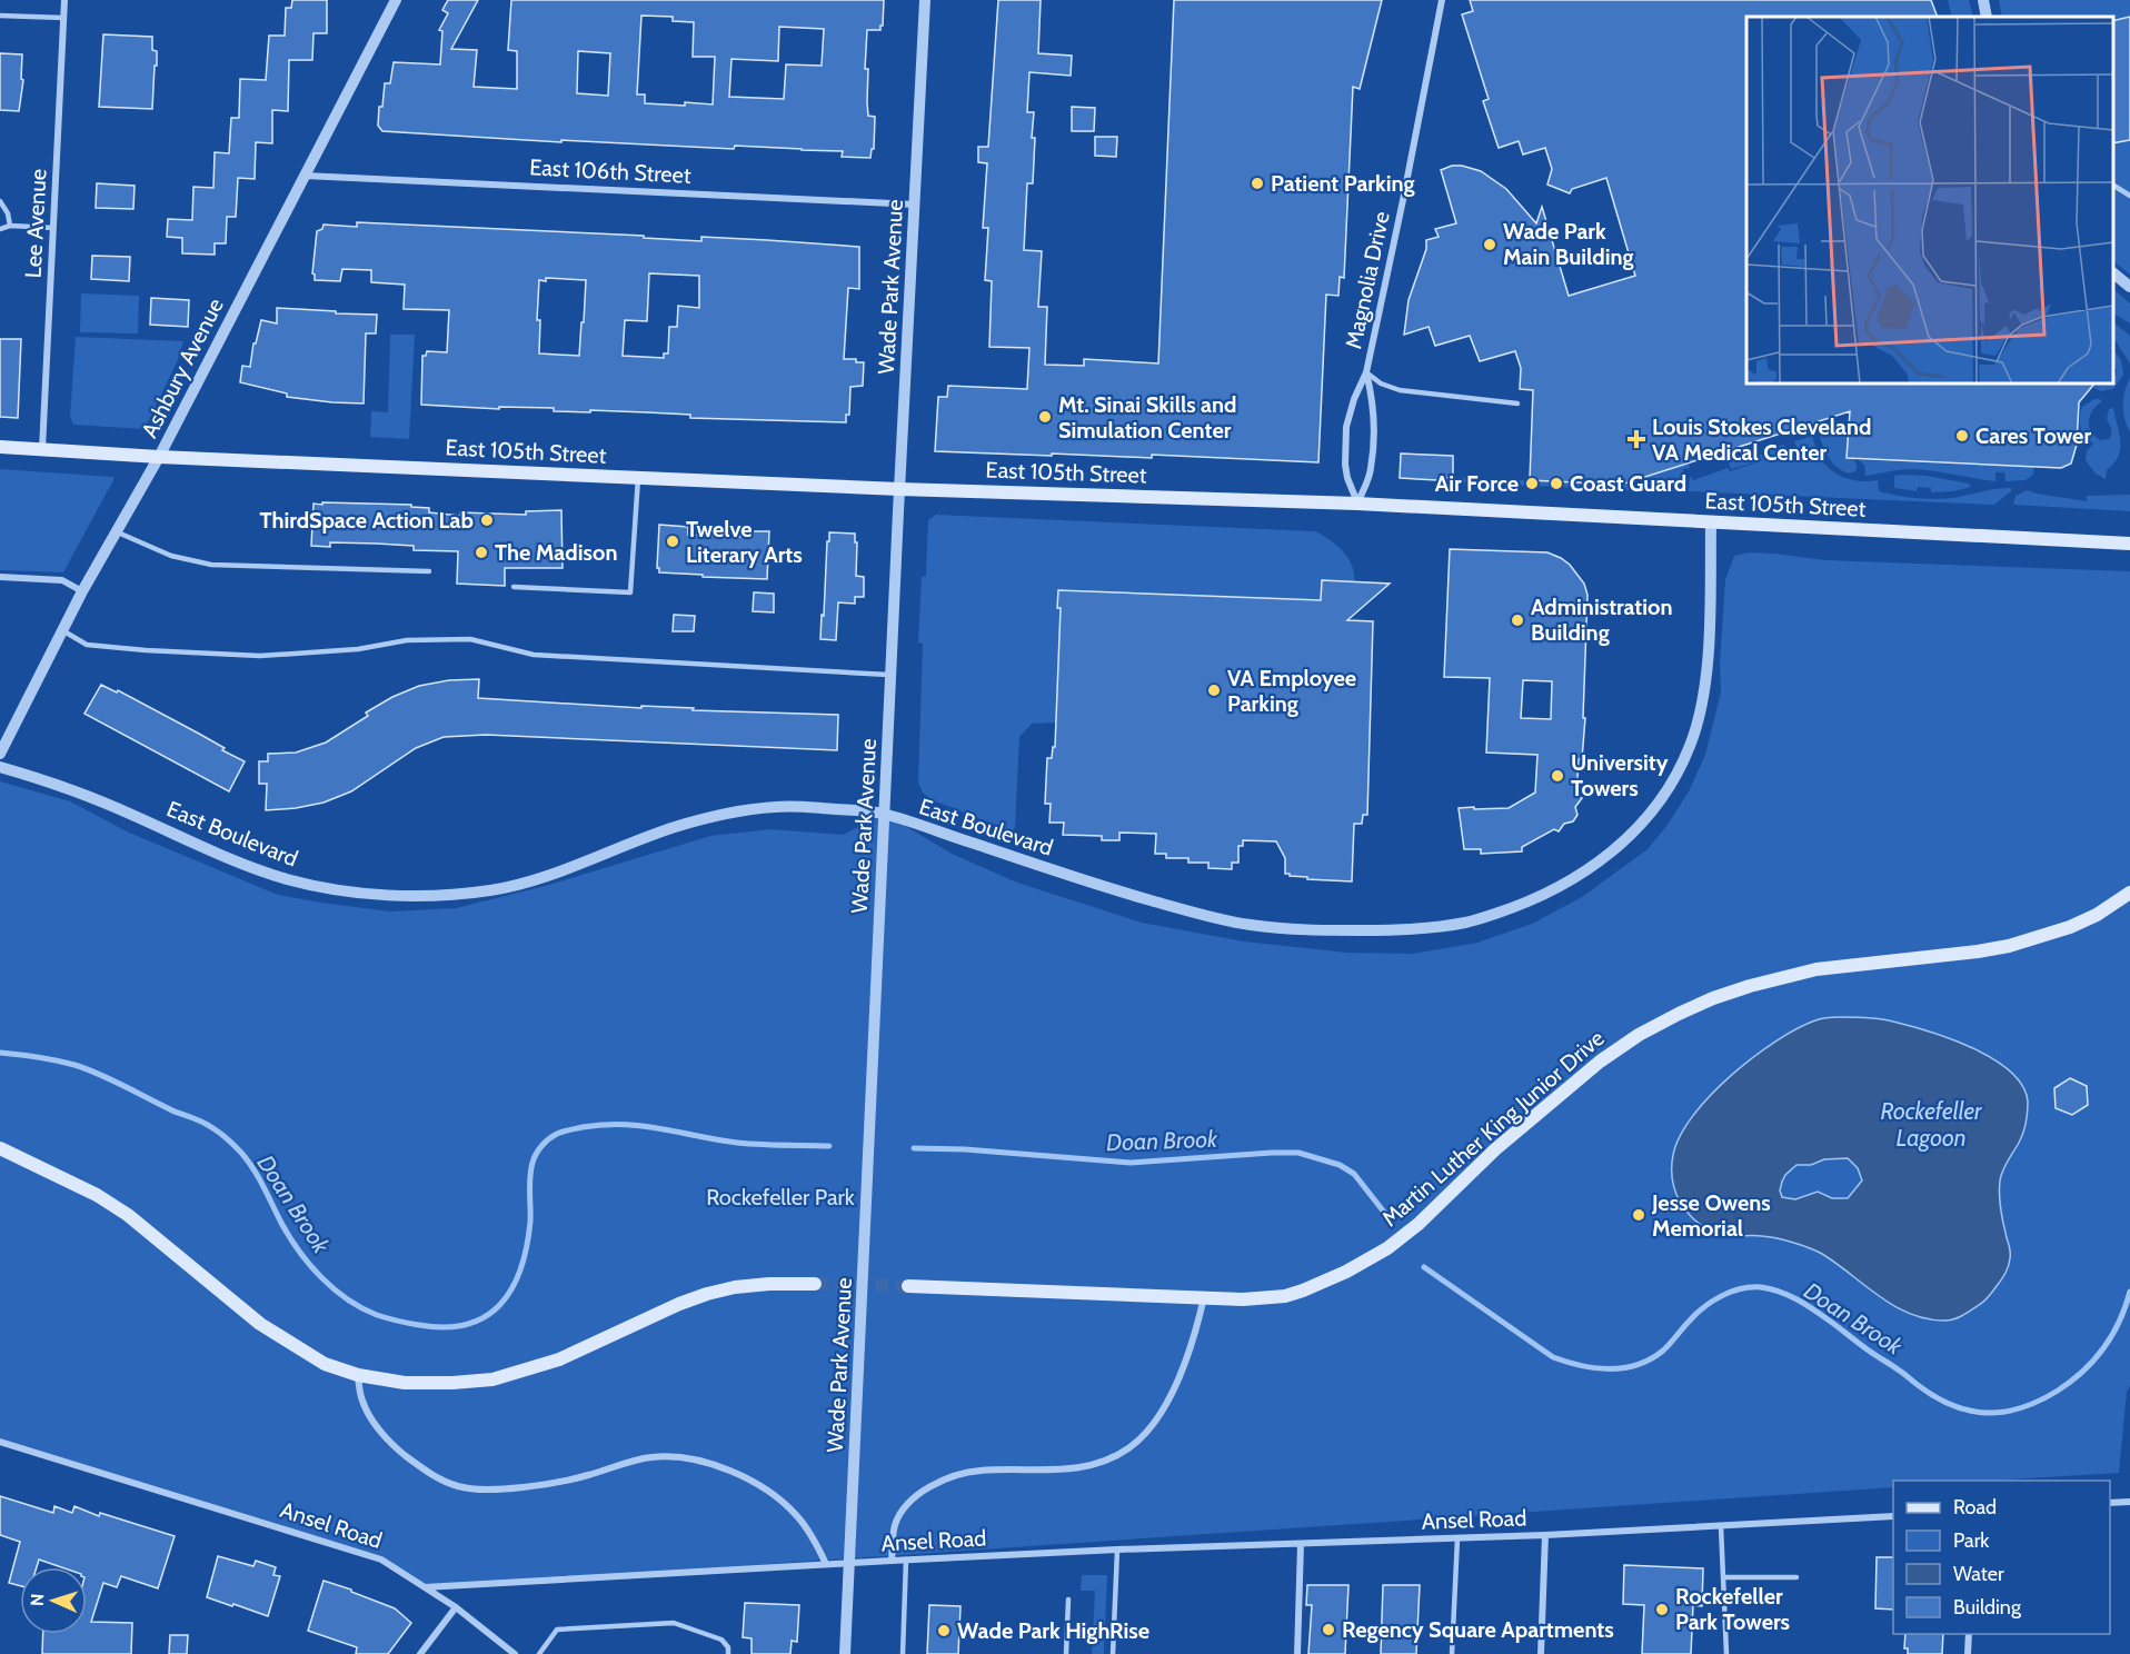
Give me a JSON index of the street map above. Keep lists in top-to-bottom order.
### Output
{
  "streets": {
    "main road": ["East 105th Street", "Martin Luther King Junior Drive"],
    "street": [
      "East 106th Street",
      "Lee Avenue",
      "Magnolia Drive",
      "Wade Park Avenue",
      "Ashbury Avenue",
      "East Boulevard",
      "Ansel Road"
    ]
  },
  "crossings": [
    ["East 106th Street", "Wade Park Avenue"],
    ["East 106th Street", "Ashbury Avenue"],
    ["Lee Avenue", "East 105th Street"],
    ["Magnolia Drive", "East 105th Street"],
    ["Wade Park Avenue", "East 105th Street"],
    ["Wade Park Avenue", "East Boulevard"],
    ["Wade Park Avenue", "Ansel Road"],
    ["Ashbury Avenue", "East 105th Street"],
    ["East 105th Street", "East Boulevard"]
  ],
  "water": ["Rockefeller Lagoon", "Doan Brook"],
  "parks": ["Rockefeller Park"],
  "places": {
    "other": [
      "Patient Parking",
      "Wade Park Main Building",
      "Mt. Sinai Skills and Simulation Center",
      "Cares Tower",
      "Air Force",
      "Coast Guard",
      "ThirdSpace Action Lab",
      "Twelve Literary Arts",
      "The Madison",
      "Administration Building",
      "VA Employee Parking",
      "University Towers",
      "Jesse Owens Memorial",
      "Rockefeller Park Towers",
      "Regency Square Apartments",
      "Wade Park HighRise"
    ],
    "health": ["Louis Stokes Cleveland VA Medical Center"]
  },
  "legend": [
    "Road",
    "Park",
    "Water",
    "Building"
  ],
  "north": "left"
}
